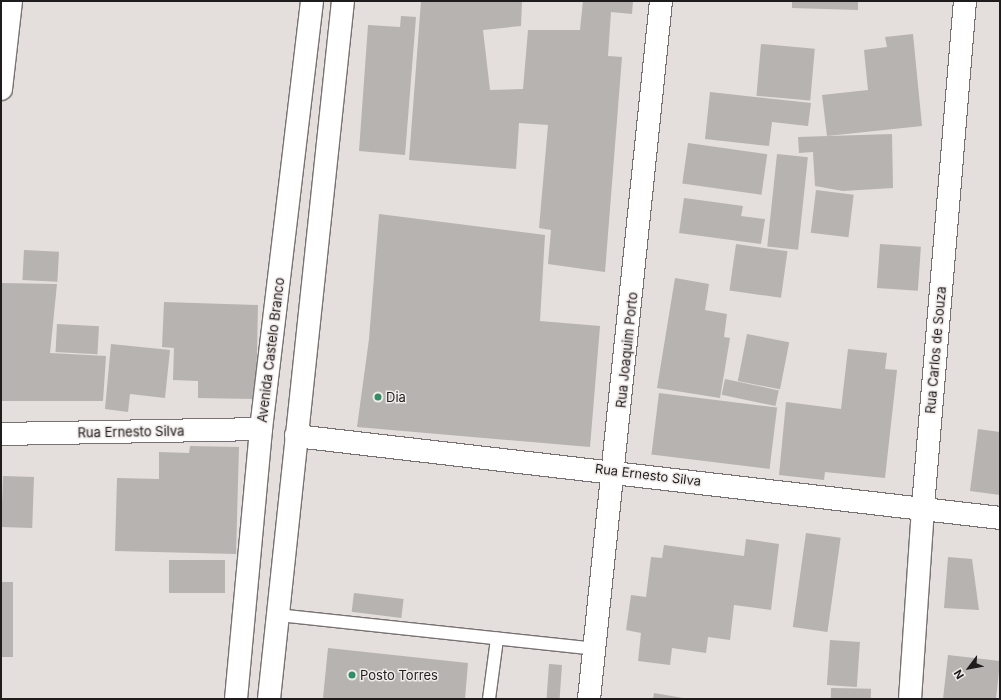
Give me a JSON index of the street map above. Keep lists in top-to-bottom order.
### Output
{
  "streets": {
    "street": [
      "Avenida Castelo Branco",
      "Rua Joaquim Porto",
      "Rua Carlos de Souza",
      "Rua Ernesto Silva"
    ]
  },
  "crossings": [
    ["Avenida Castelo Branco", "Rua Ernesto Silva"],
    ["Rua Joaquim Porto", "Rua Ernesto Silva"],
    ["Rua Carlos de Souza", "Rua Ernesto Silva"]
  ],
  "places": ["Dia", "Posto Torres"],
  "north": "bottom left"
}
